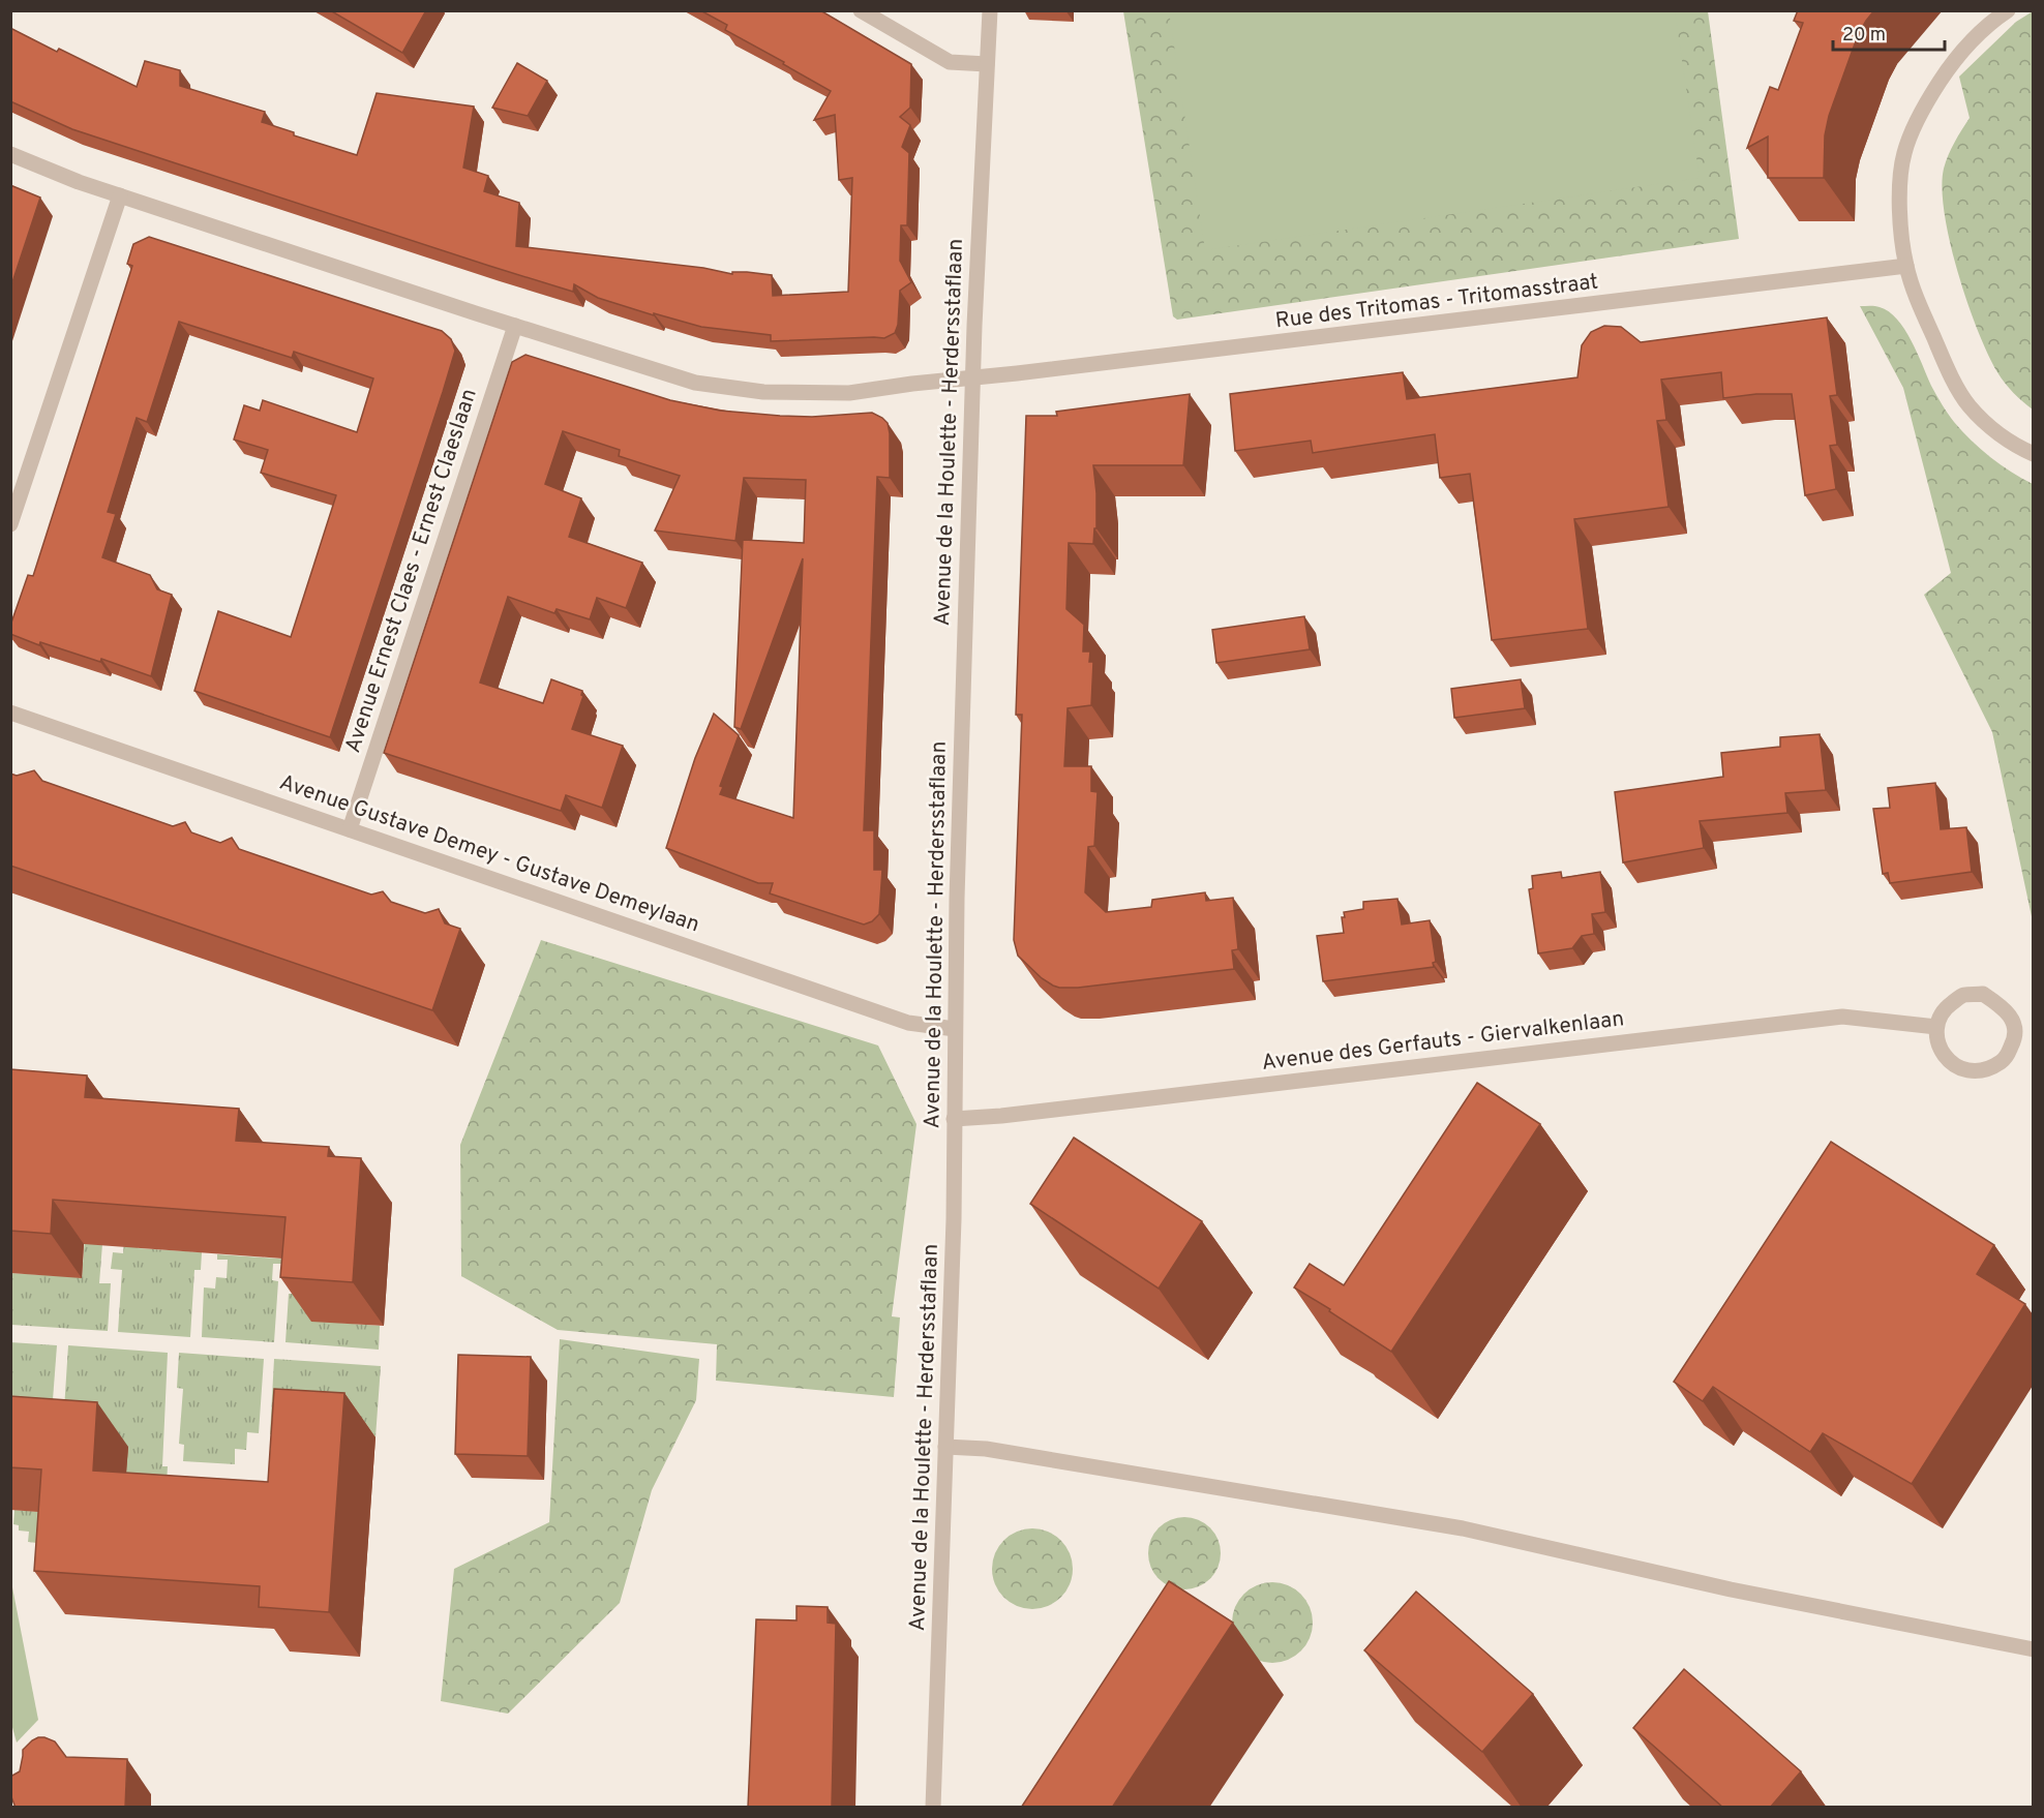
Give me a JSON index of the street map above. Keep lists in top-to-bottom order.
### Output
{
  "streets": {
    "street": [
      "Rue des Tritomas - Tritomasstraat",
      "Avenue de la Houlette - Herdersstaflaan",
      "Avenue Ernest Claes - Ernest Claeslaan",
      "Avenue Gustave Demey - Gustave Demeylaan",
      "Avenue des Gerfauts - Giervalkenlaan"
    ]
  },
  "crossings": [
    ["Rue des Tritomas - Tritomasstraat", "Avenue de la Houlette - Herdersstaflaan"],
    ["Rue des Tritomas - Tritomasstraat", "Avenue Ernest Claes - Ernest Claeslaan"],
    ["Avenue de la Houlette - Herdersstaflaan", "Avenue Gustave Demey - Gustave Demeylaan"],
    ["Avenue de la Houlette - Herdersstaflaan", "Avenue des Gerfauts - Giervalkenlaan"],
    ["Avenue Ernest Claes - Ernest Claeslaan", "Avenue Gustave Demey - Gustave Demeylaan"]
  ],
  "scale_bar": "20 m"
}
